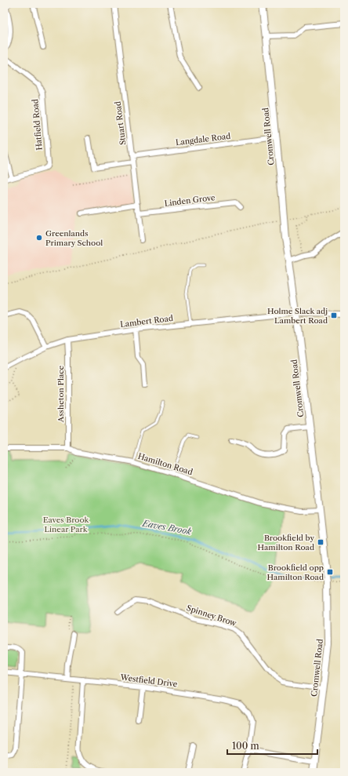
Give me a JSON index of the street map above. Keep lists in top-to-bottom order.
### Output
{
  "streets": {
    "street": [
      "Stuart Road",
      "Hatfield Road",
      "Cromwell Road",
      "Langdale Road",
      "Linden Grove",
      "Lambert Road",
      "Assheton Place",
      "Hamilton Road",
      "Spinney Brow",
      "Westfield Drive"
    ]
  },
  "crossings": [
    ["Stuart Road", "Langdale Road"],
    ["Stuart Road", "Linden Grove"],
    ["Cromwell Road", "Langdale Road"],
    ["Cromwell Road", "Lambert Road"],
    ["Cromwell Road", "Hamilton Road"],
    ["Cromwell Road", "Spinney Brow"],
    ["Lambert Road", "Assheton Place"],
    ["Assheton Place", "Hamilton Road"]
  ],
  "water": ["Eaves Brook"],
  "parks": ["Eaves Brook Linear Park"],
  "places": {
    "other": ["Greenlands Primary School"],
    "transit": ["Holme Slack adj Lambert Road", "Brookfield by Hamilton Road", "Brookfield opp Hamilton Road"]
  },
  "scale_bar": "100 m"
}
